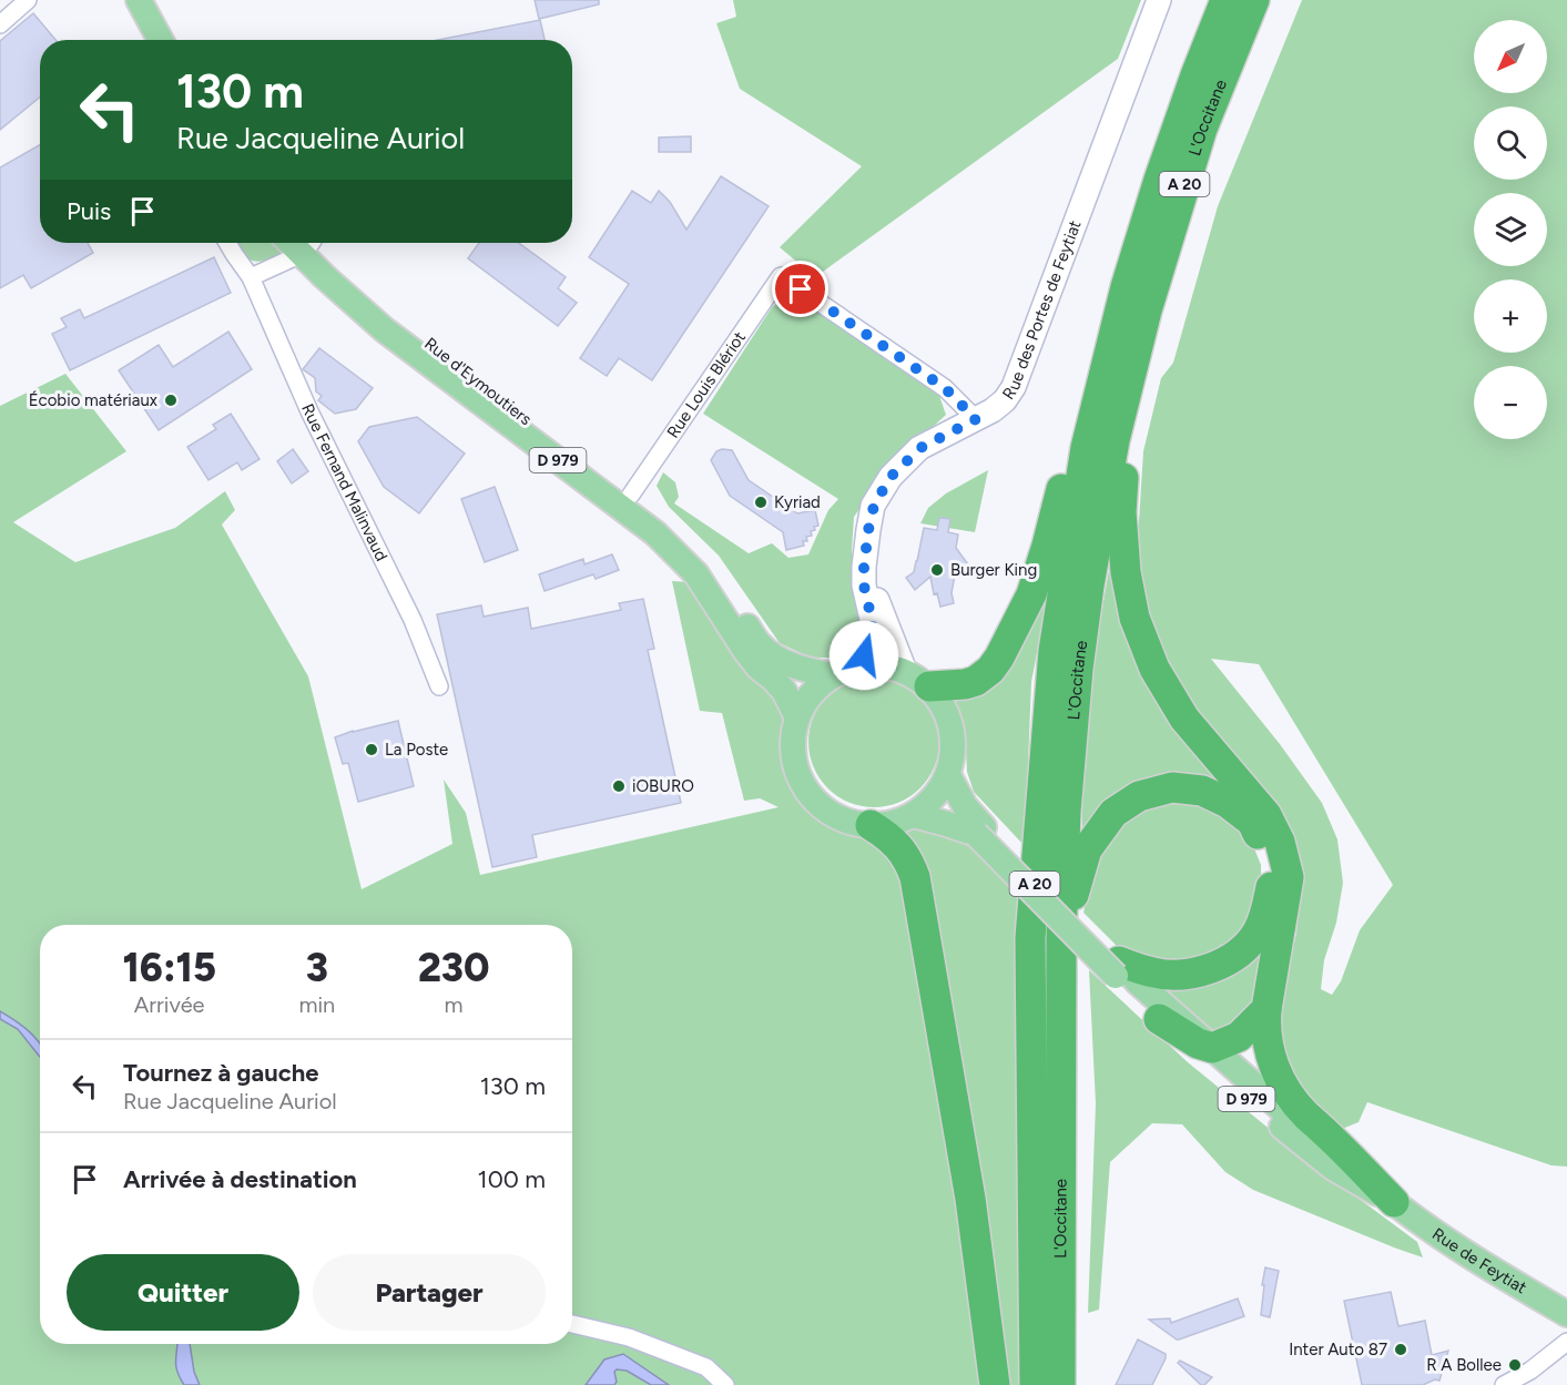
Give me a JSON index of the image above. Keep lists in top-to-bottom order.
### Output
{
  "streets": {
    "highway": ["L'Occitane", "A 20"],
    "main road": ["Rue d'Eymoutiers", "D 979", "Rue de Feytiat"],
    "street": ["Rue des Portes de Feytiat", "Rue Louis Blériot", "Rue Fernand Malinvaud"]
  },
  "crossings": [
    ["Rue des Portes de Feytiat", "Rue d'Eymoutiers"],
    ["Rue des Portes de Feytiat", "Rue Louis Blériot"],
    ["Rue des Portes de Feytiat", "D 979"],
    ["Rue d'Eymoutiers", "Rue Louis Blériot"],
    ["Rue d'Eymoutiers", "D 979"],
    ["D 979", "Rue de Feytiat"]
  ],
  "places": [
    "Écobio matériaux",
    "Kyriad",
    "Burger King",
    "La Poste",
    "iOBURO",
    "Inter Auto 87",
    "R A Bollee"
  ],
  "north": "bottom left",
  "page": {
    "map_buttons": ["+", "−"],
    "turn": ["130 m", "Rue Jacqueline Auriol"],
    "then": "Puis",
    "eta": [
      "16:15",
      "Arrivée",
      "3",
      "min",
      "230",
      "m"
    ],
    "list": [
      {
        "name": "Tournez à gauche",
        "note": "Rue Jacqueline Auriol",
        "value": "130 m"
      },
      {
        "name": "Arrivée à destination",
        "value": "100 m"
      }
    ],
    "buttons": ["Quitter", "Partager"]
  }
}
